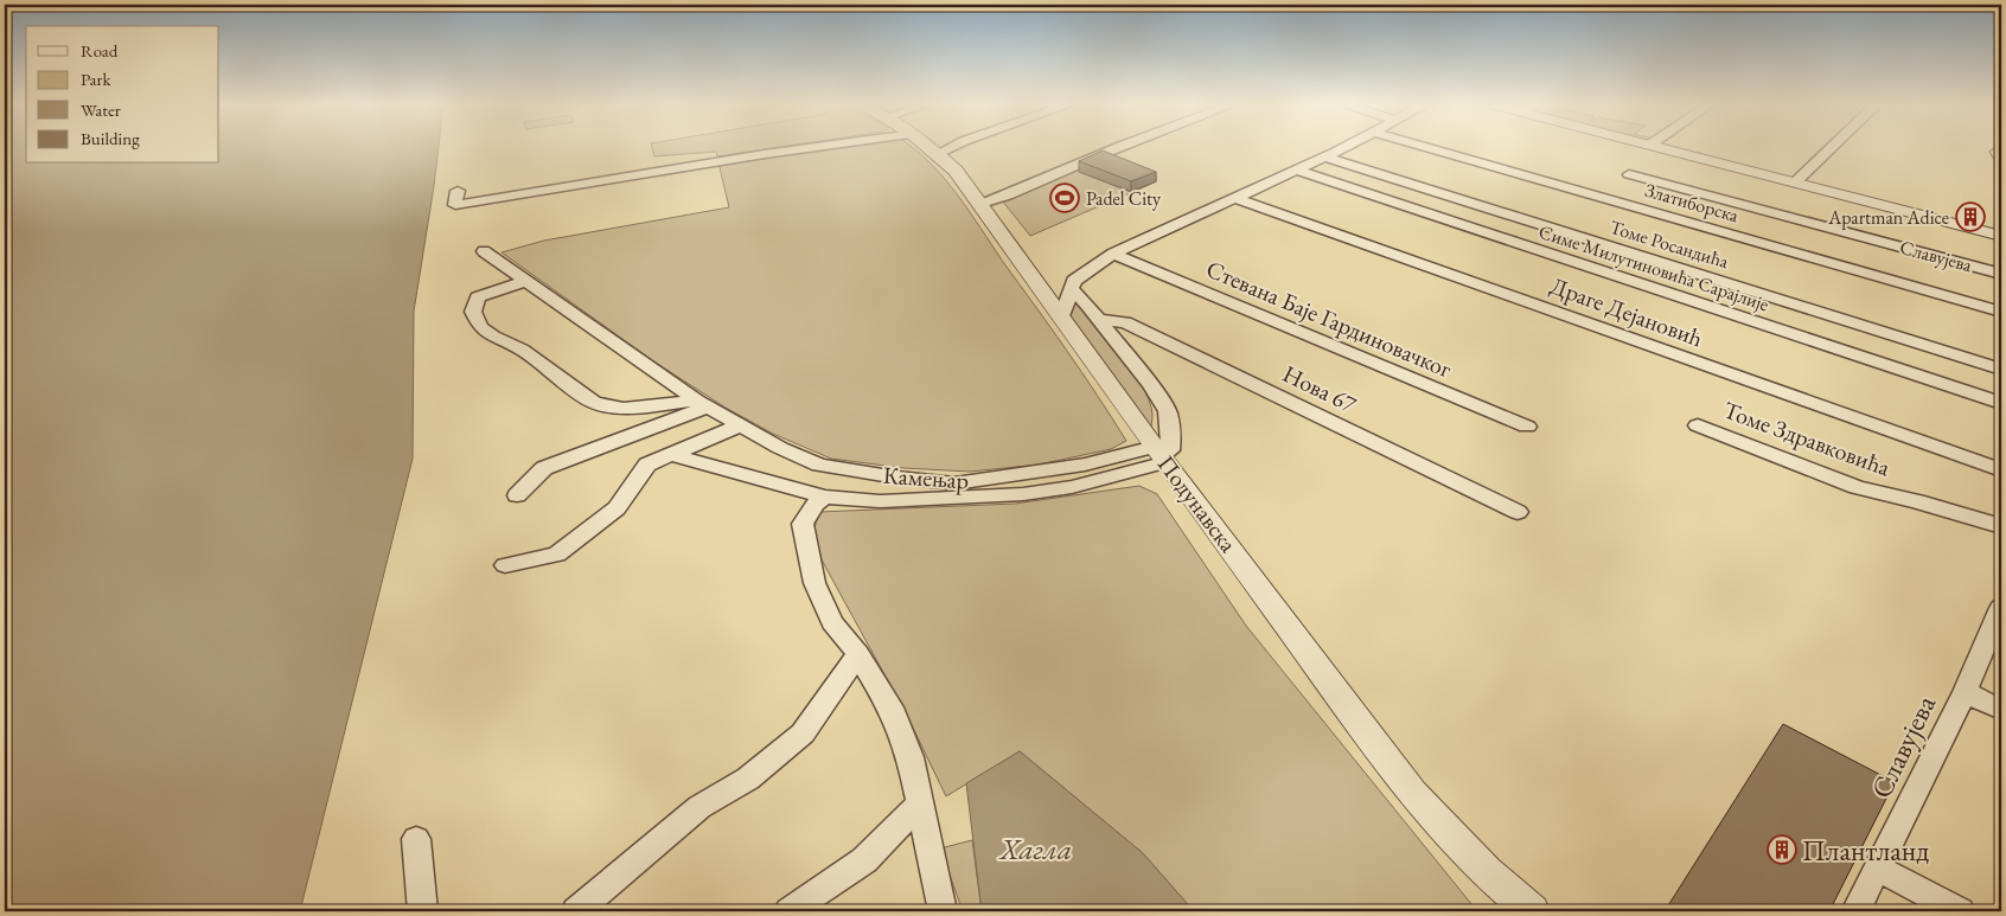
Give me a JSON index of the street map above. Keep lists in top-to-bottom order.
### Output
{
  "streets": {
    "street": [
      "Златиборска",
      "Томе Росандића",
      "Славујева",
      "Симе Милутиновића Сарајлије",
      "Драге Дејановић",
      "Стевана Баје Гардиновачког",
      "Нова 67",
      "Томе Здравковића",
      "Камењар",
      "Подунавска"
    ]
  },
  "crossings": [
    ["Камењар", "Подунавска"]
  ],
  "water": ["Хагла"],
  "places": {
    "sports": ["Padel City"],
    "building": ["Apartman Adice", "Плантланд"]
  },
  "legend": [
    "Road",
    "Park",
    "Water",
    "Building"
  ]
}
